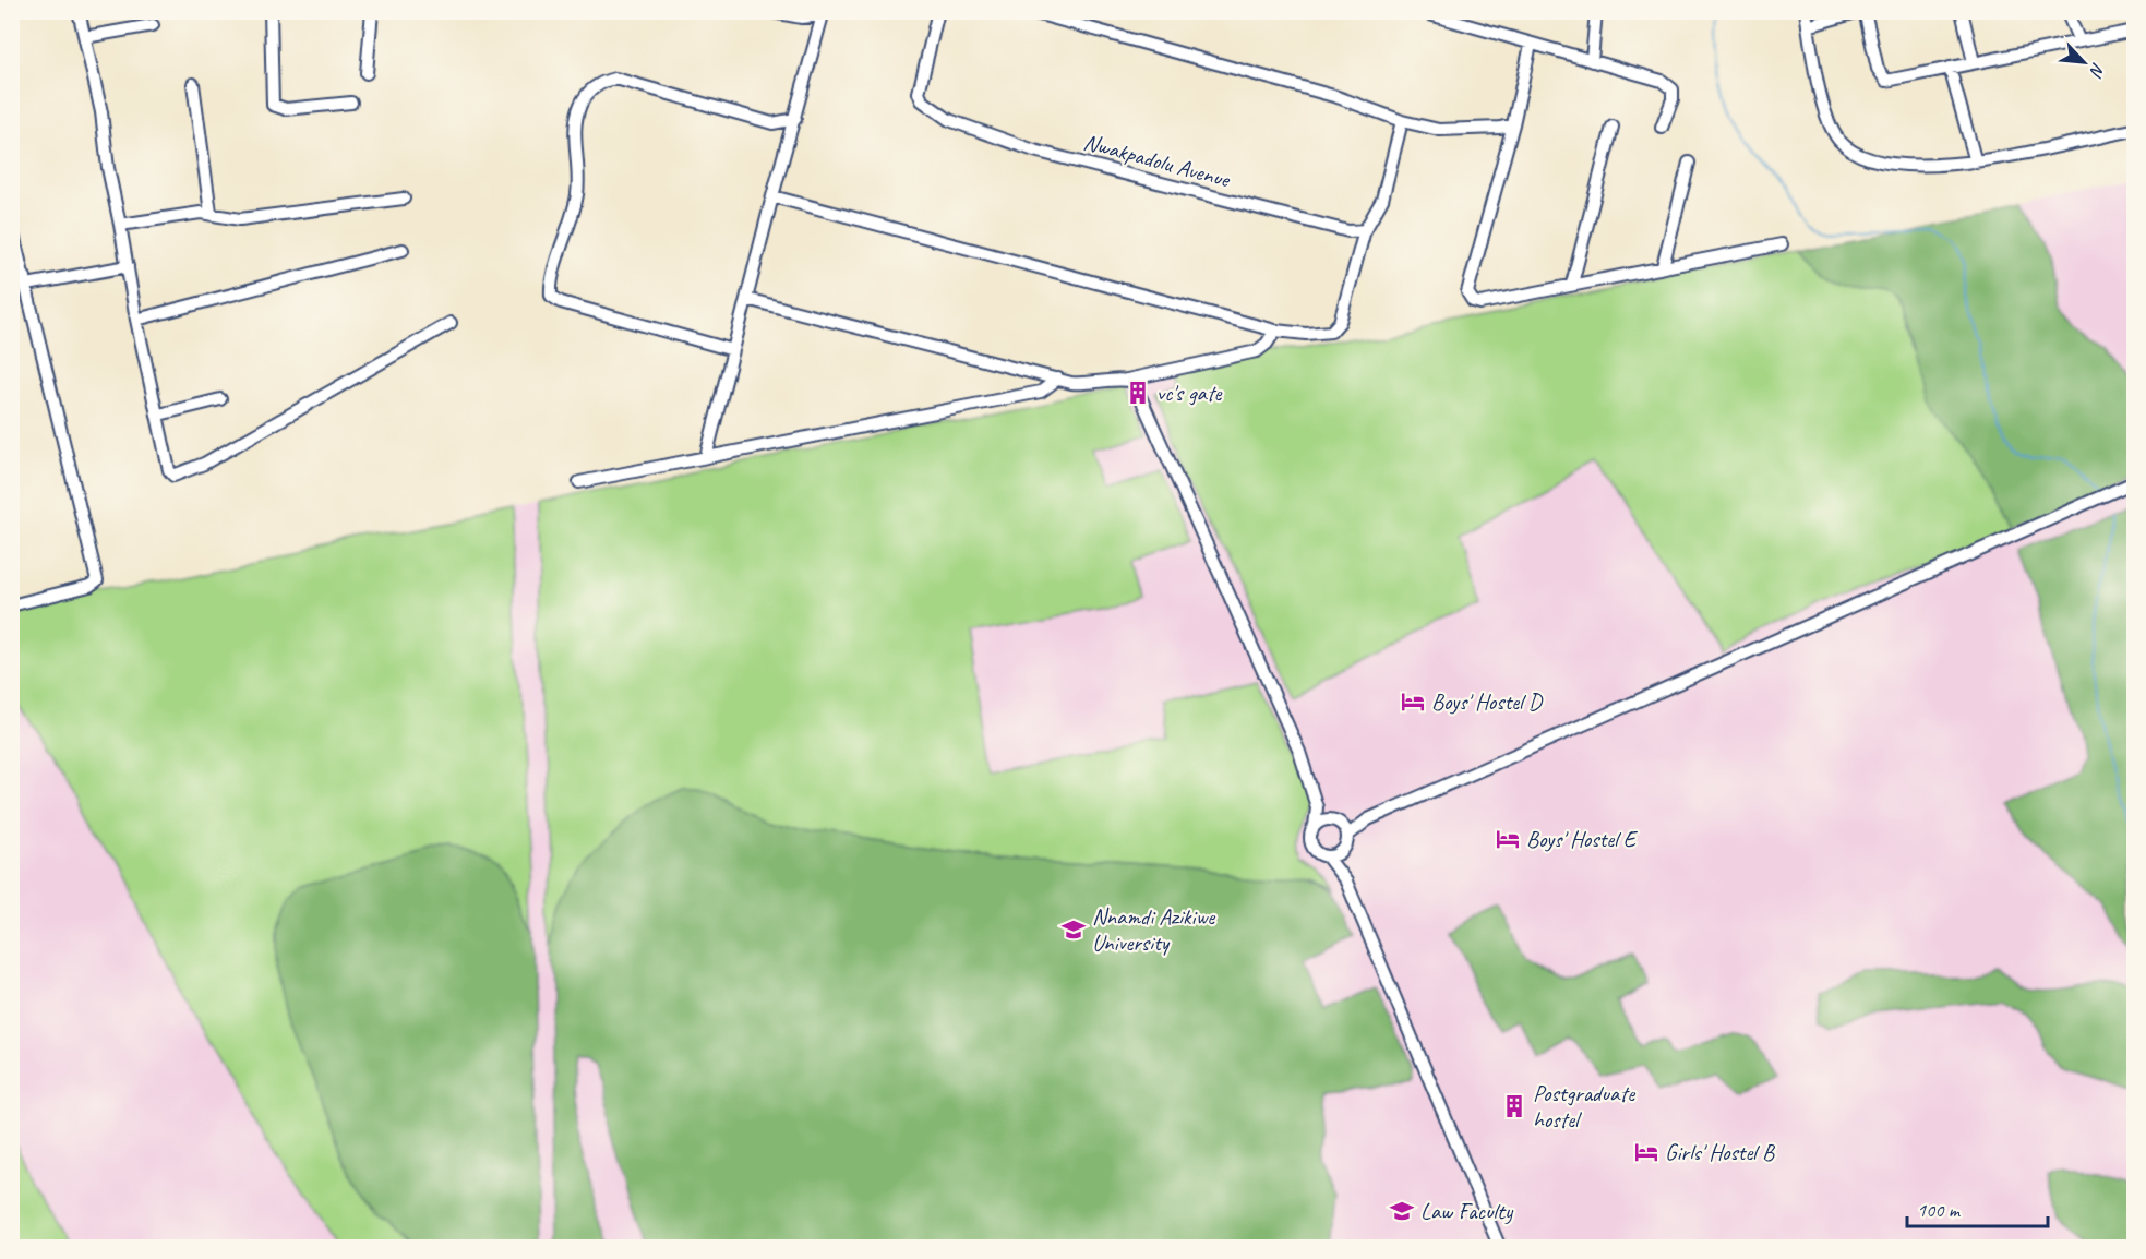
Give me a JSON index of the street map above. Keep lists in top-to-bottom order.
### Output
{
  "streets": {
    "street": ["Nwakpadolu Avenue"]
  },
  "places": {
    "building": ["vc's gate", "Postgraduate hostel"],
    "hotel": ["Boys' Hostel D", "Boys' Hostel E", "Girls' Hostel B"],
    "school or university": ["Nnamdi Azikiwe University", "Law Faculty"]
  },
  "scale_bar": "100 m",
  "north": "bottom right"
}
